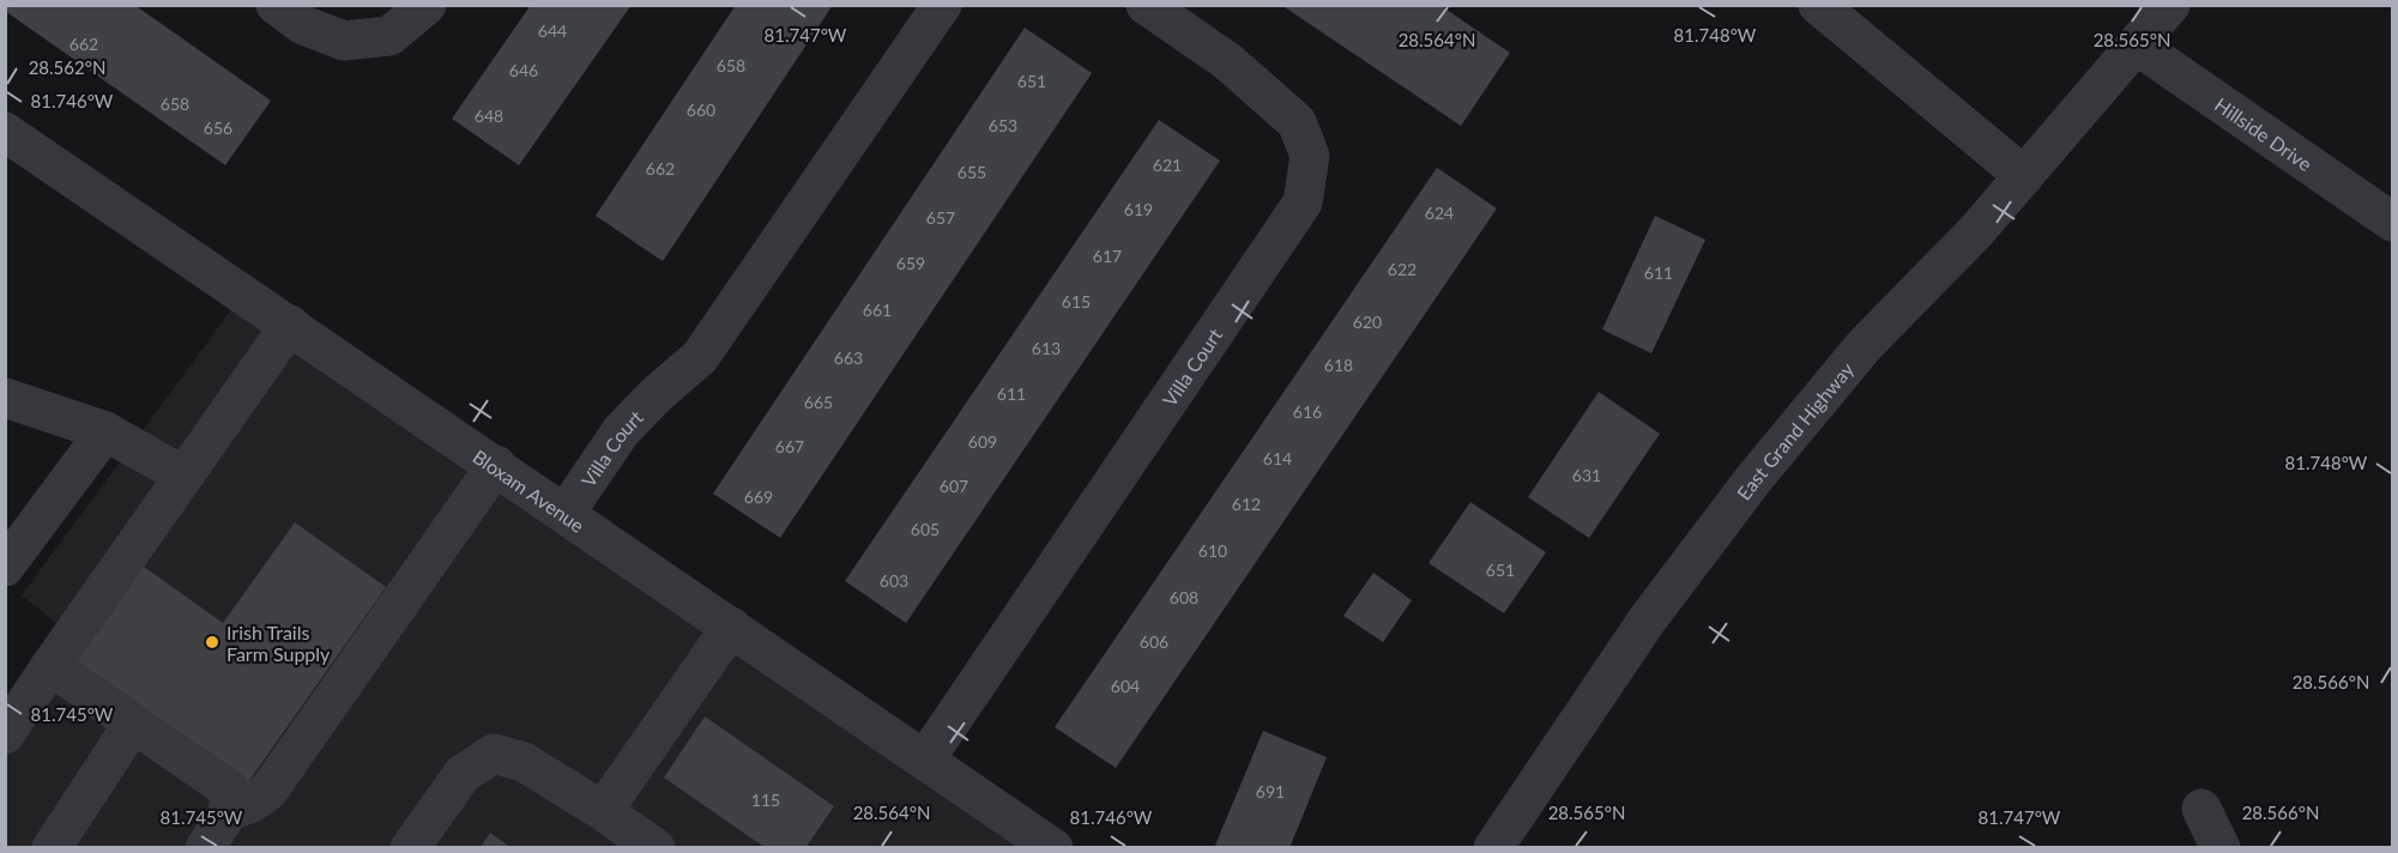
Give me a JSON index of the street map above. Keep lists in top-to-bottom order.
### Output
{
  "streets": {
    "street": [
      "Hillside Drive",
      "Villa Court",
      "East Grand Highway",
      "Bloxam Avenue"
    ]
  },
  "crossings": [
    ["Hillside Drive", "East Grand Highway"],
    ["Villa Court", "Bloxam Avenue"]
  ],
  "places": ["Irish Trails Farm Supply"],
  "house_numbers": [
    "644",
    "662",
    "658",
    "646",
    "651",
    "658",
    "660",
    "648",
    "653",
    "656",
    "621",
    "662",
    "655",
    "619",
    "624",
    "657",
    "617",
    "659",
    "622",
    "611",
    "615",
    "661",
    "620",
    "613",
    "663",
    "618",
    "611",
    "665",
    "616",
    "609",
    "667",
    "614",
    "631",
    "607",
    "669",
    "612",
    "605",
    "610",
    "651",
    "603",
    "608",
    "606",
    "604",
    "691",
    "115"
  ],
  "coordinates": [
    "81.747°W",
    "81.748°W",
    "28.564°N",
    "28.565°N",
    "28.562°N",
    "81.746°W",
    "28.566°N",
    "81.745°W"
  ]
}
